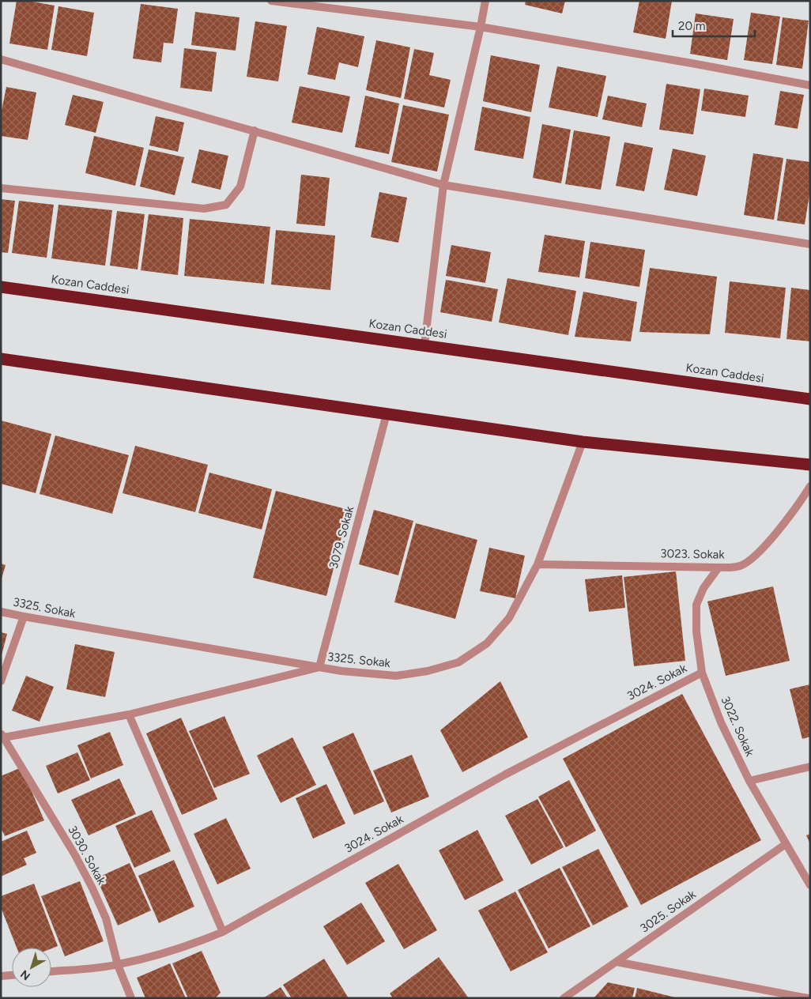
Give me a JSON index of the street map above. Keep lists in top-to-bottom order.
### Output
{
  "streets": {
    "highway": ["Kozan Caddesi"],
    "street": [
      "3079. Sokak",
      "3023. Sokak",
      "3325. Sokak",
      "3024. Sokak",
      "3022. Sokak",
      "3030. Sokak",
      "3025. Sokak"
    ]
  },
  "crossings": [
    ["3079. Sokak", "3325. Sokak"],
    ["3023. Sokak", "3325. Sokak"],
    ["3023. Sokak", "3022. Sokak"],
    ["3024. Sokak", "3022. Sokak"],
    ["3024. Sokak", "3030. Sokak"],
    ["3022. Sokak", "3025. Sokak"]
  ],
  "scale_bar": "20 m",
  "north": "bottom left"
}
